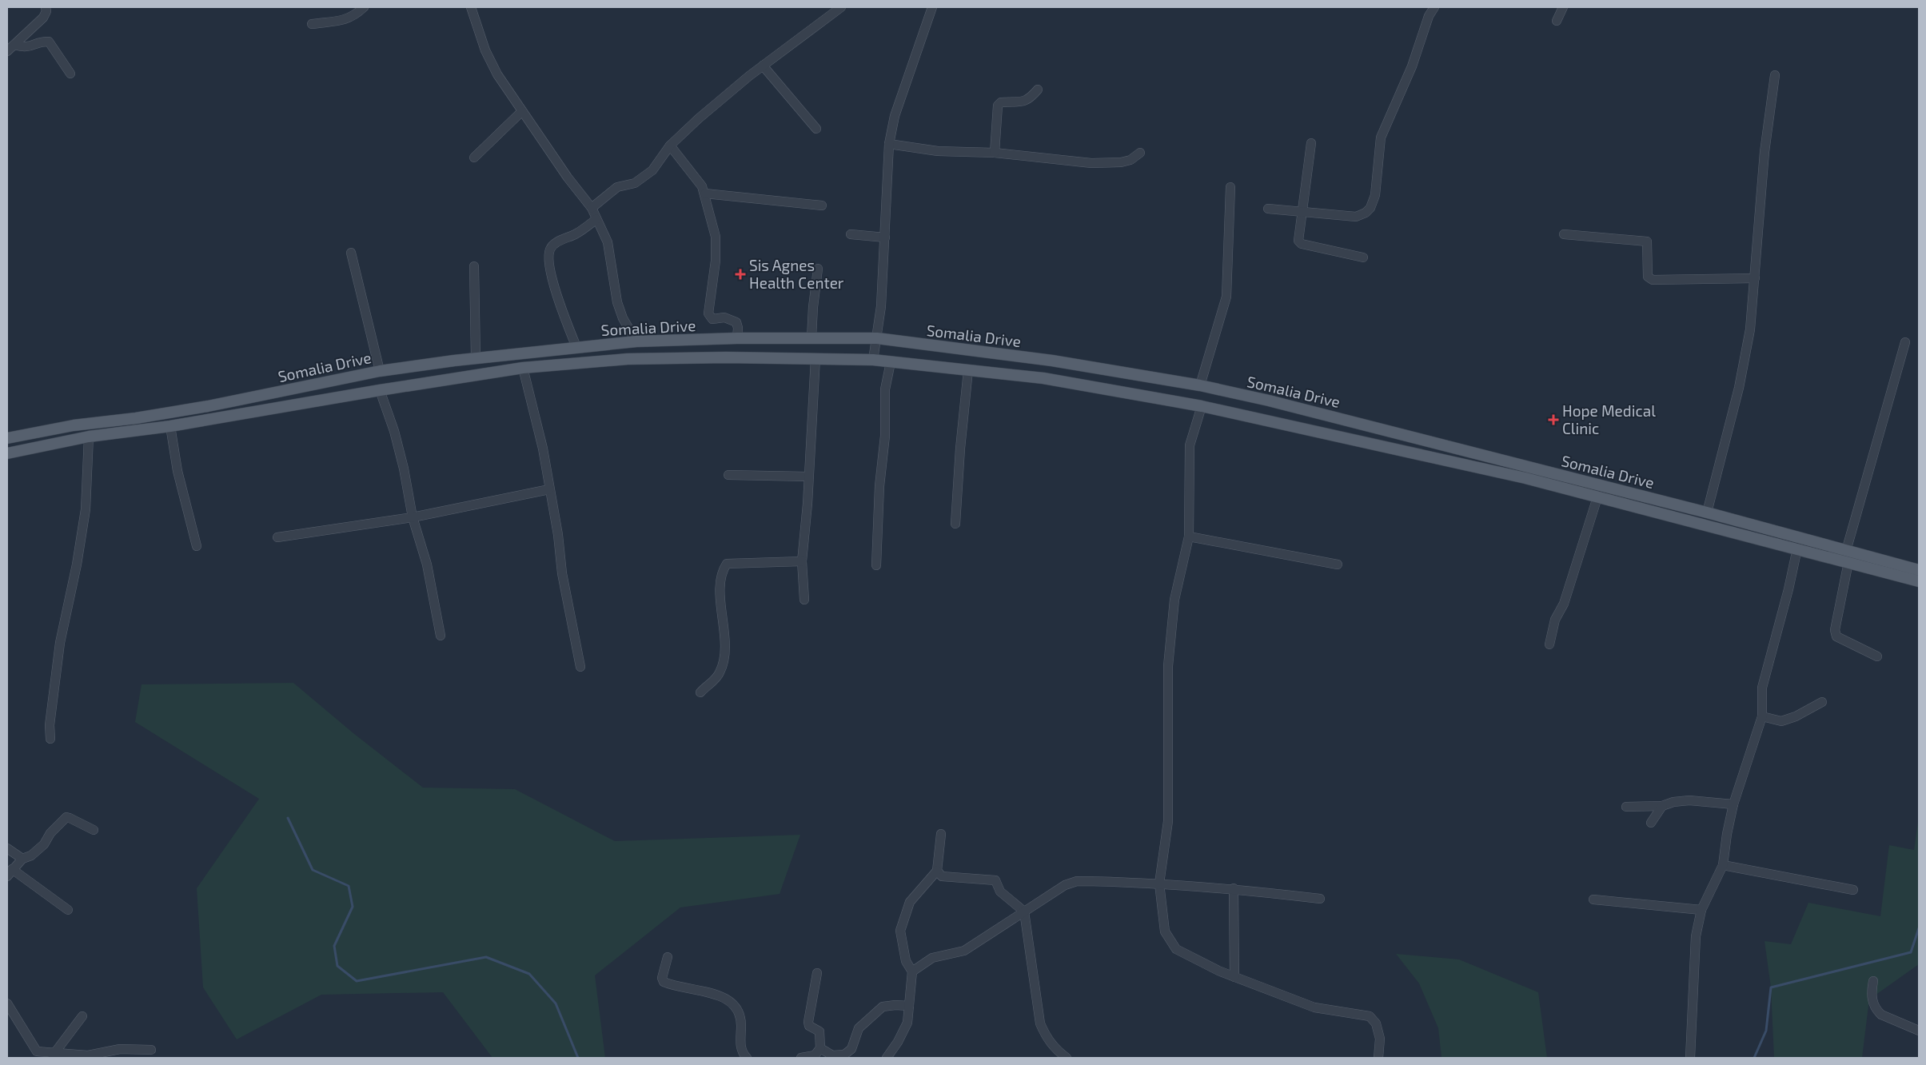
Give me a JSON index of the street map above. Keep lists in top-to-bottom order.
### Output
{
  "streets": {
    "main road": ["Somalia Drive"]
  },
  "places": {
    "health": ["Sis Agnes Health Center", "Hope Medical Clinic"]
  }
}
